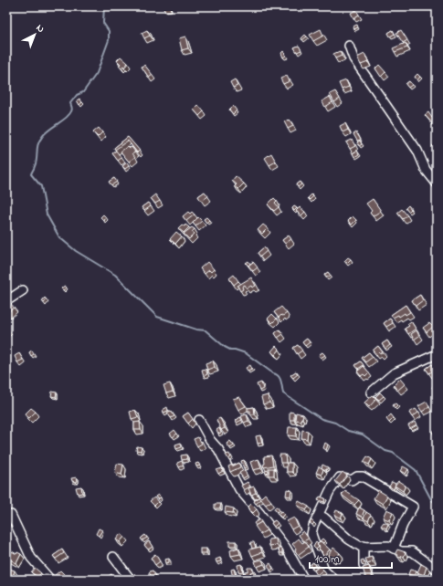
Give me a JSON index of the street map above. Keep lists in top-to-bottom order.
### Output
{
  "scale_bar": "100 m",
  "north": "top right"
}
